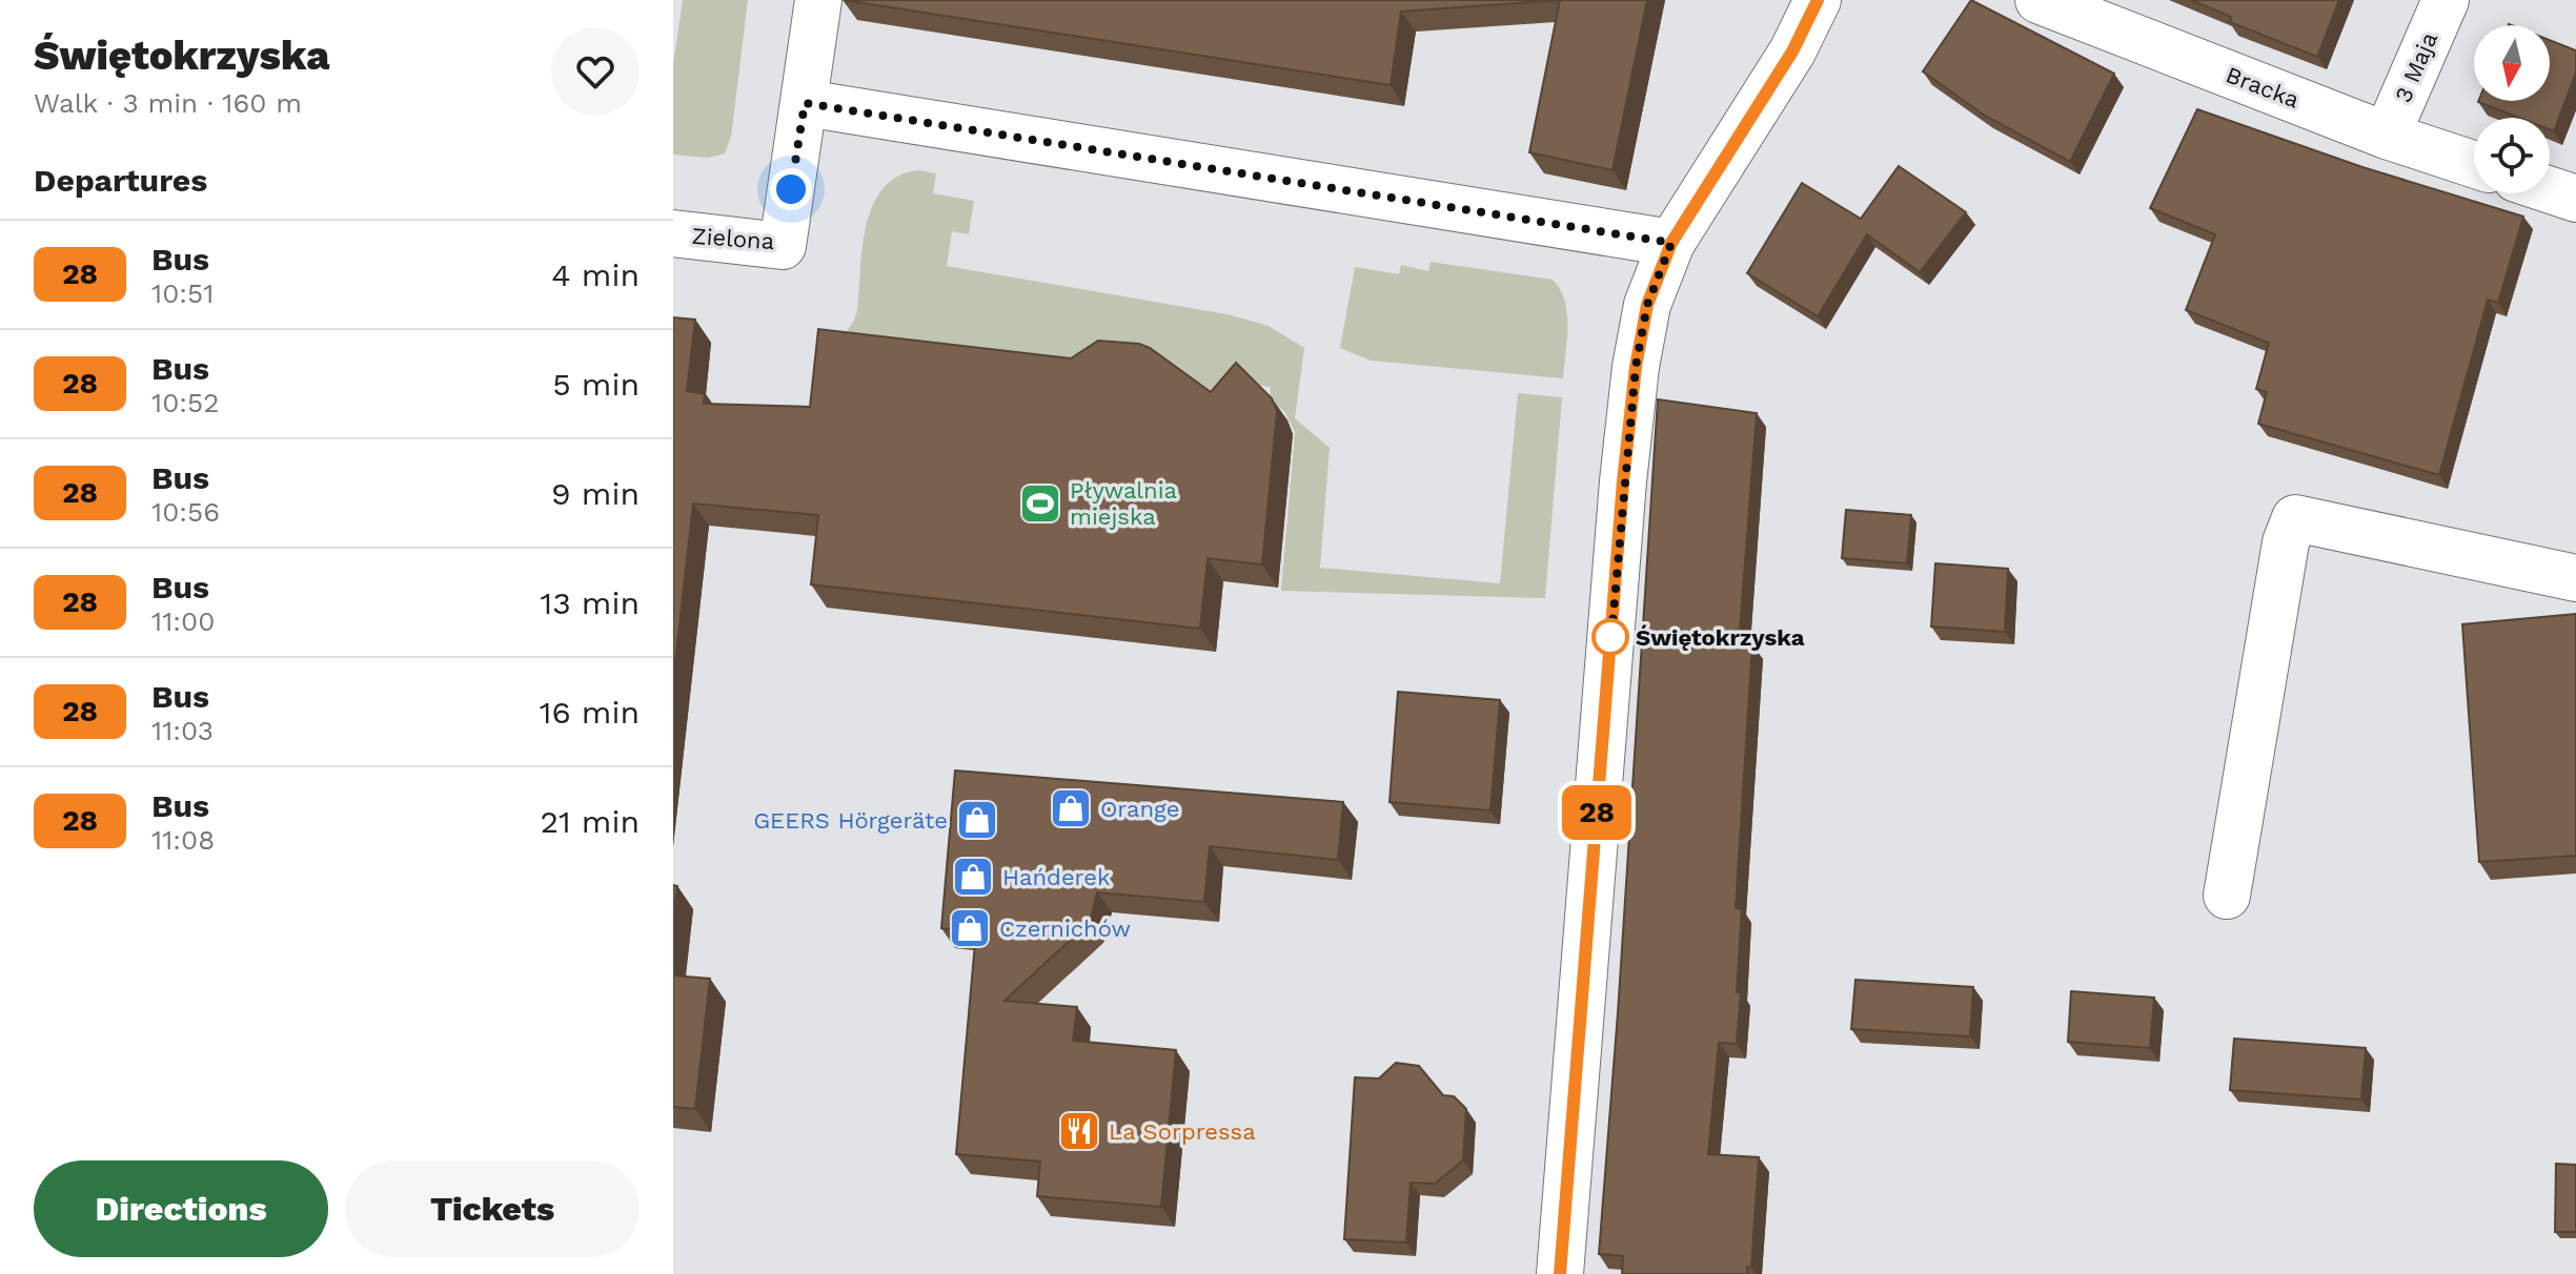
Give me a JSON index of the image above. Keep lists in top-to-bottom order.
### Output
{
  "streets": {
    "street": ["3 Maja", "Bracka", "Zielona"]
  },
  "crossings": [
    ["3 Maja", "Bracka"]
  ],
  "places": {
    "sports": ["Pływalnia miejska"],
    "other": ["Świętokrzyska"],
    "shop": [
      "Orange",
      "GEERS Hörgeräte",
      "Hańderek",
      "Czernichów"
    ],
    "restaurant": ["La Sorpressa"]
  },
  "lines": ["bus line 28"],
  "north": "bottom",
  "page": {
    "heading": [
      ["Świętokrzyska", "Walk · 3 min · 160 m"],
      "Departures"
    ],
    "on_map": "28",
    "list": [
      {
        "mark": "28",
        "name": "Bus",
        "note": "10:51",
        "value": "4 min"
      },
      {
        "mark": "28",
        "name": "Bus",
        "note": "10:52",
        "value": "5 min"
      },
      {
        "mark": "28",
        "name": "Bus",
        "note": "10:56",
        "value": "9 min"
      },
      {
        "mark": "28",
        "name": "Bus",
        "note": "11:00",
        "value": "13 min"
      },
      {
        "mark": "28",
        "name": "Bus",
        "note": "11:03",
        "value": "16 min"
      },
      {
        "mark": "28",
        "name": "Bus",
        "note": "11:08",
        "value": "21 min"
      }
    ],
    "buttons": ["Directions", "Tickets"]
  }
}
